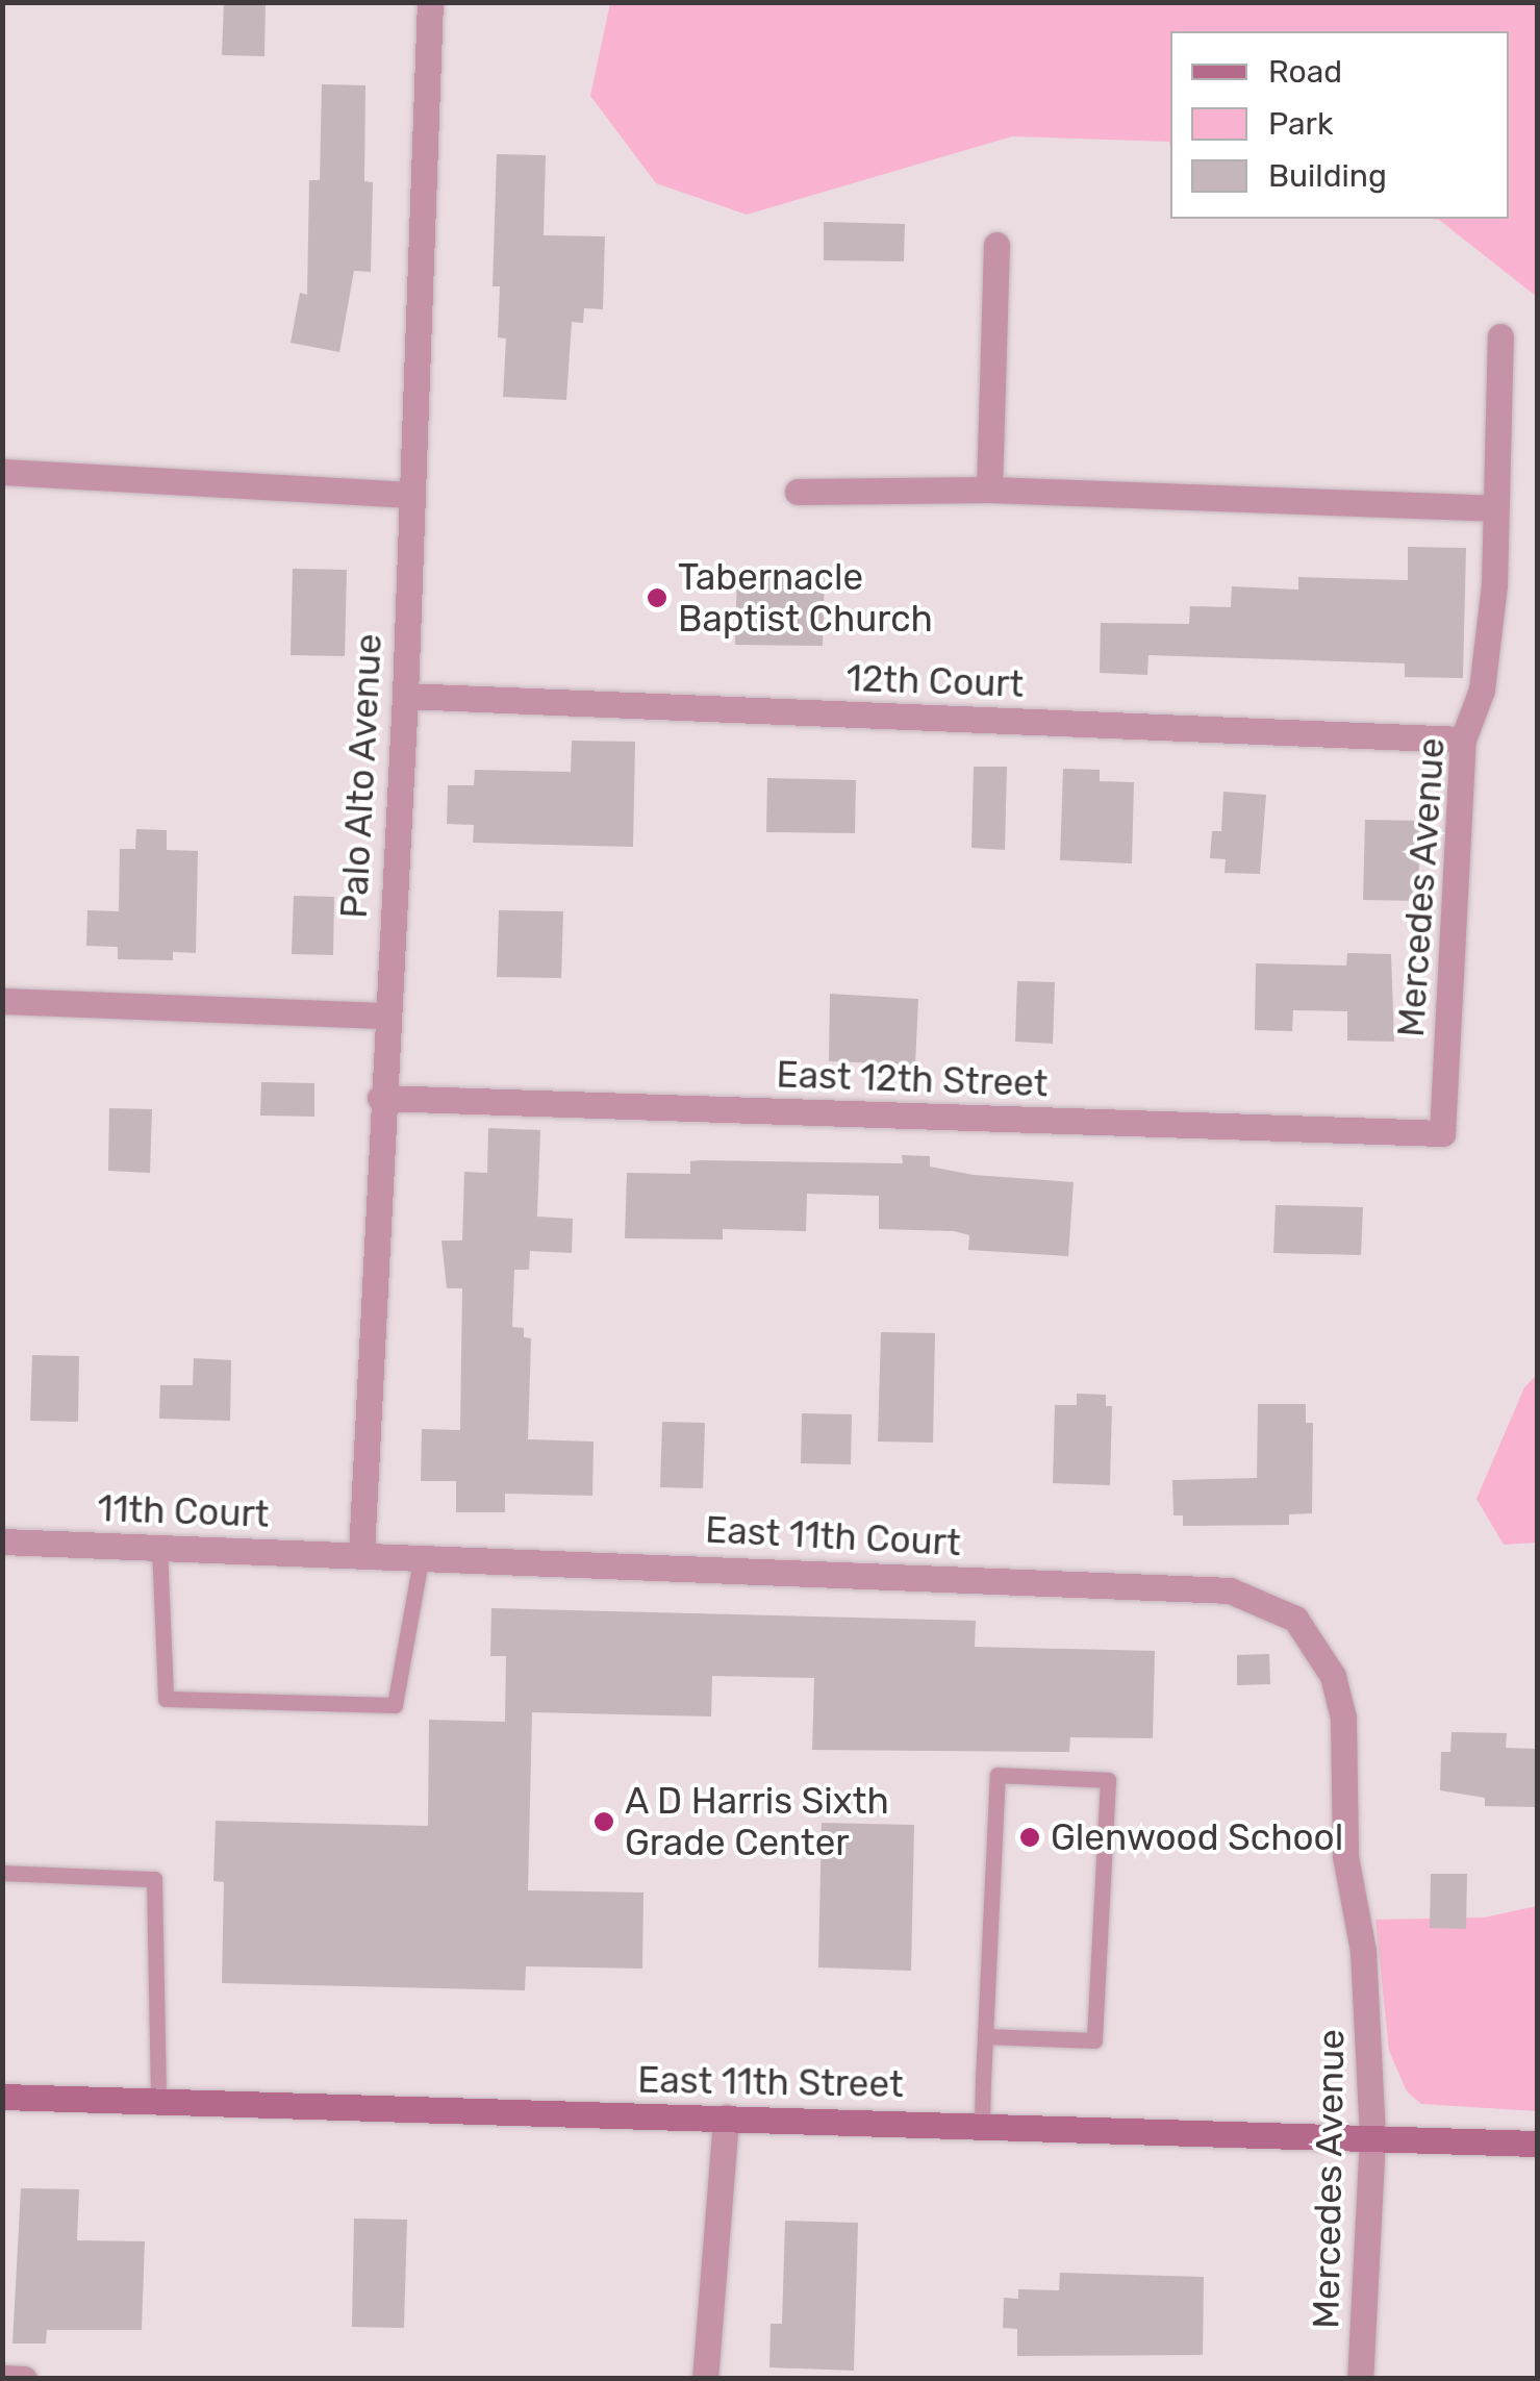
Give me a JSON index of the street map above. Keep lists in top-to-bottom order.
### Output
{
  "streets": {
    "main road": ["East 11th Street"],
    "street": [
      "12th Court",
      "Palo Alto Avenue",
      "Mercedes Avenue",
      "East 12th Street",
      "11th Court",
      "East 11th Court"
    ]
  },
  "crossings": [
    ["12th Court", "Palo Alto Avenue"],
    ["12th Court", "Mercedes Avenue"],
    ["Palo Alto Avenue", "East 12th Street"],
    ["Palo Alto Avenue", "11th Court"],
    ["Palo Alto Avenue", "East 11th Court"],
    ["Mercedes Avenue", "East 12th Street"],
    ["Mercedes Avenue", "East 11th Court"],
    ["Mercedes Avenue", "East 11th Street"],
    ["11th Court", "East 11th Court"]
  ],
  "places": ["Tabernacle Baptist Church", "A D Harris Sixth Grade Center", "Glenwood School"],
  "legend": ["Road", "Park", "Building"]
}
